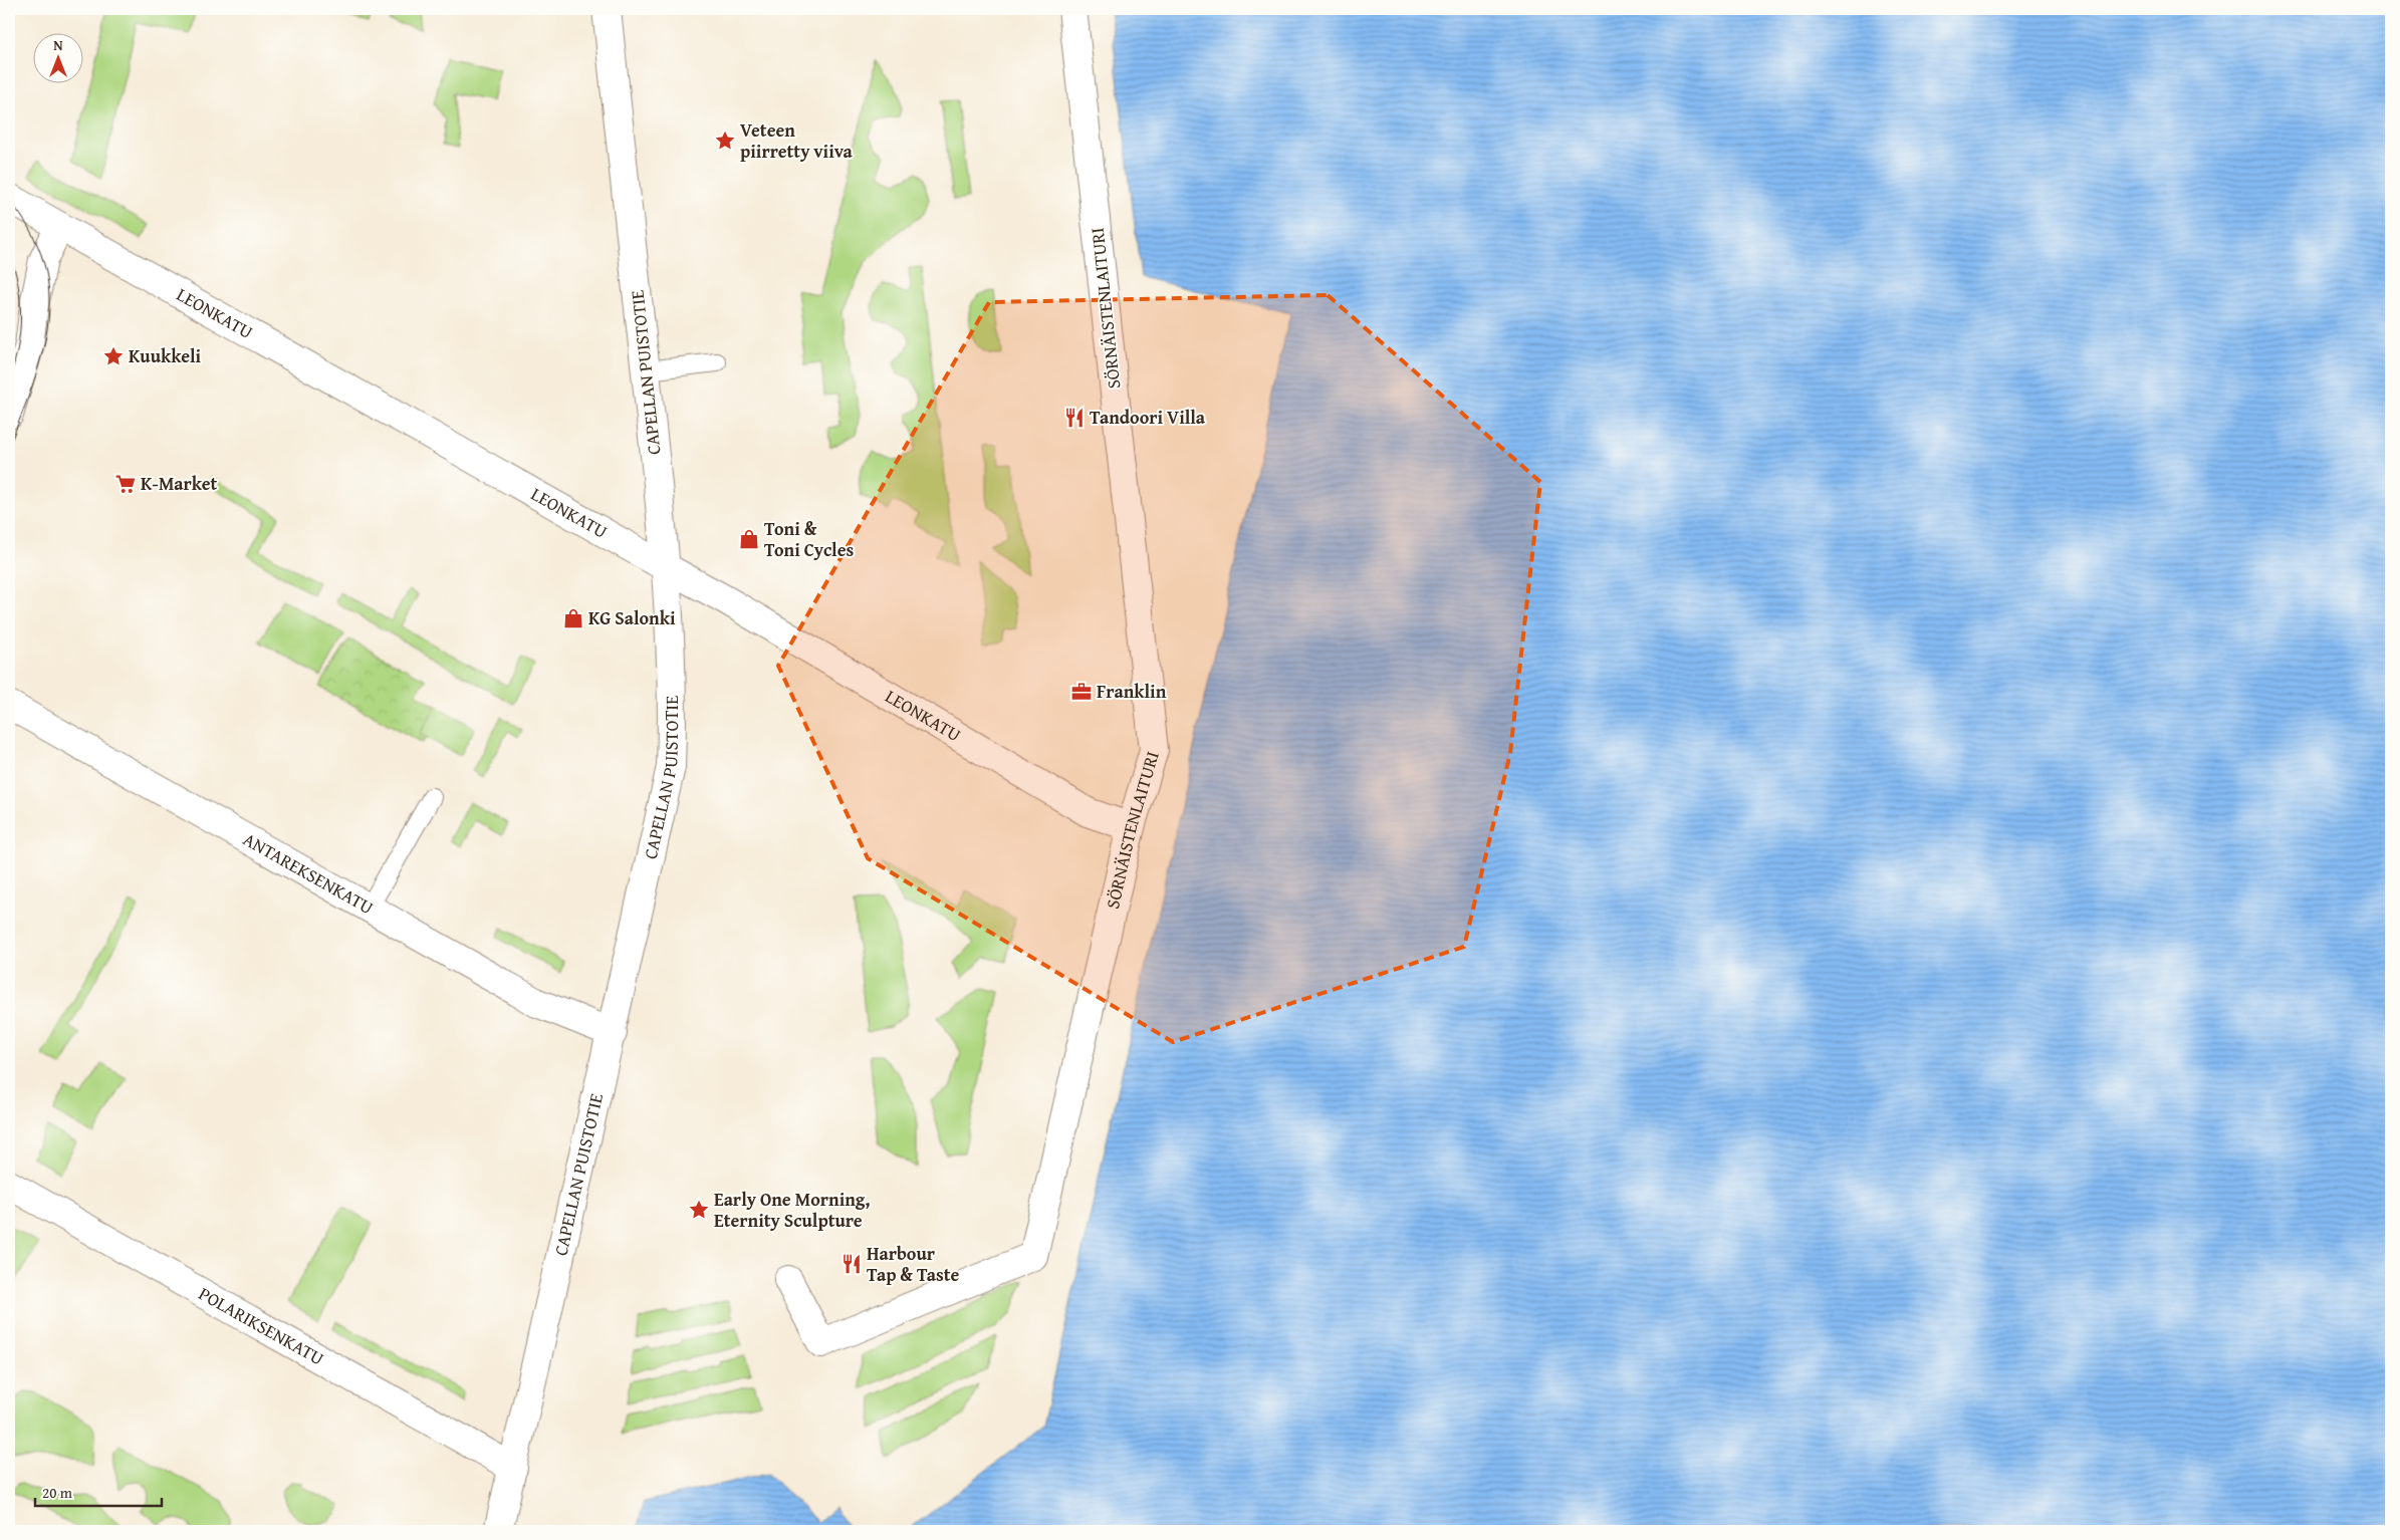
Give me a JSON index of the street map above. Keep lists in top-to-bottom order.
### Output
{
  "streets": {
    "street": [
      "SÖRNÄISTENLAITURI",
      "LEONKATU",
      "CAPELLAN PUISTOTIE",
      "ANTAREKSENKATU",
      "POLARIKSENKATU"
    ]
  },
  "crossings": [
    ["SÖRNÄISTENLAITURI", "LEONKATU"],
    ["LEONKATU", "CAPELLAN PUISTOTIE"],
    ["CAPELLAN PUISTOTIE", "ANTAREKSENKATU"],
    ["CAPELLAN PUISTOTIE", "POLARIKSENKATU"]
  ],
  "places": {
    "place": ["Veteen piirretty viiva", "Kuukkeli", "Early One Morning, Eternity Sculpture"],
    "restaurant": ["Tandoori Villa", "Harbour Tap & Taste"],
    "supermarket": ["K-Market"],
    "shop": ["Toni & Toni Cycles", "KG Salonki"],
    "office": ["Franklin"]
  },
  "scale_bar": "20 m",
  "north": "top"
}
